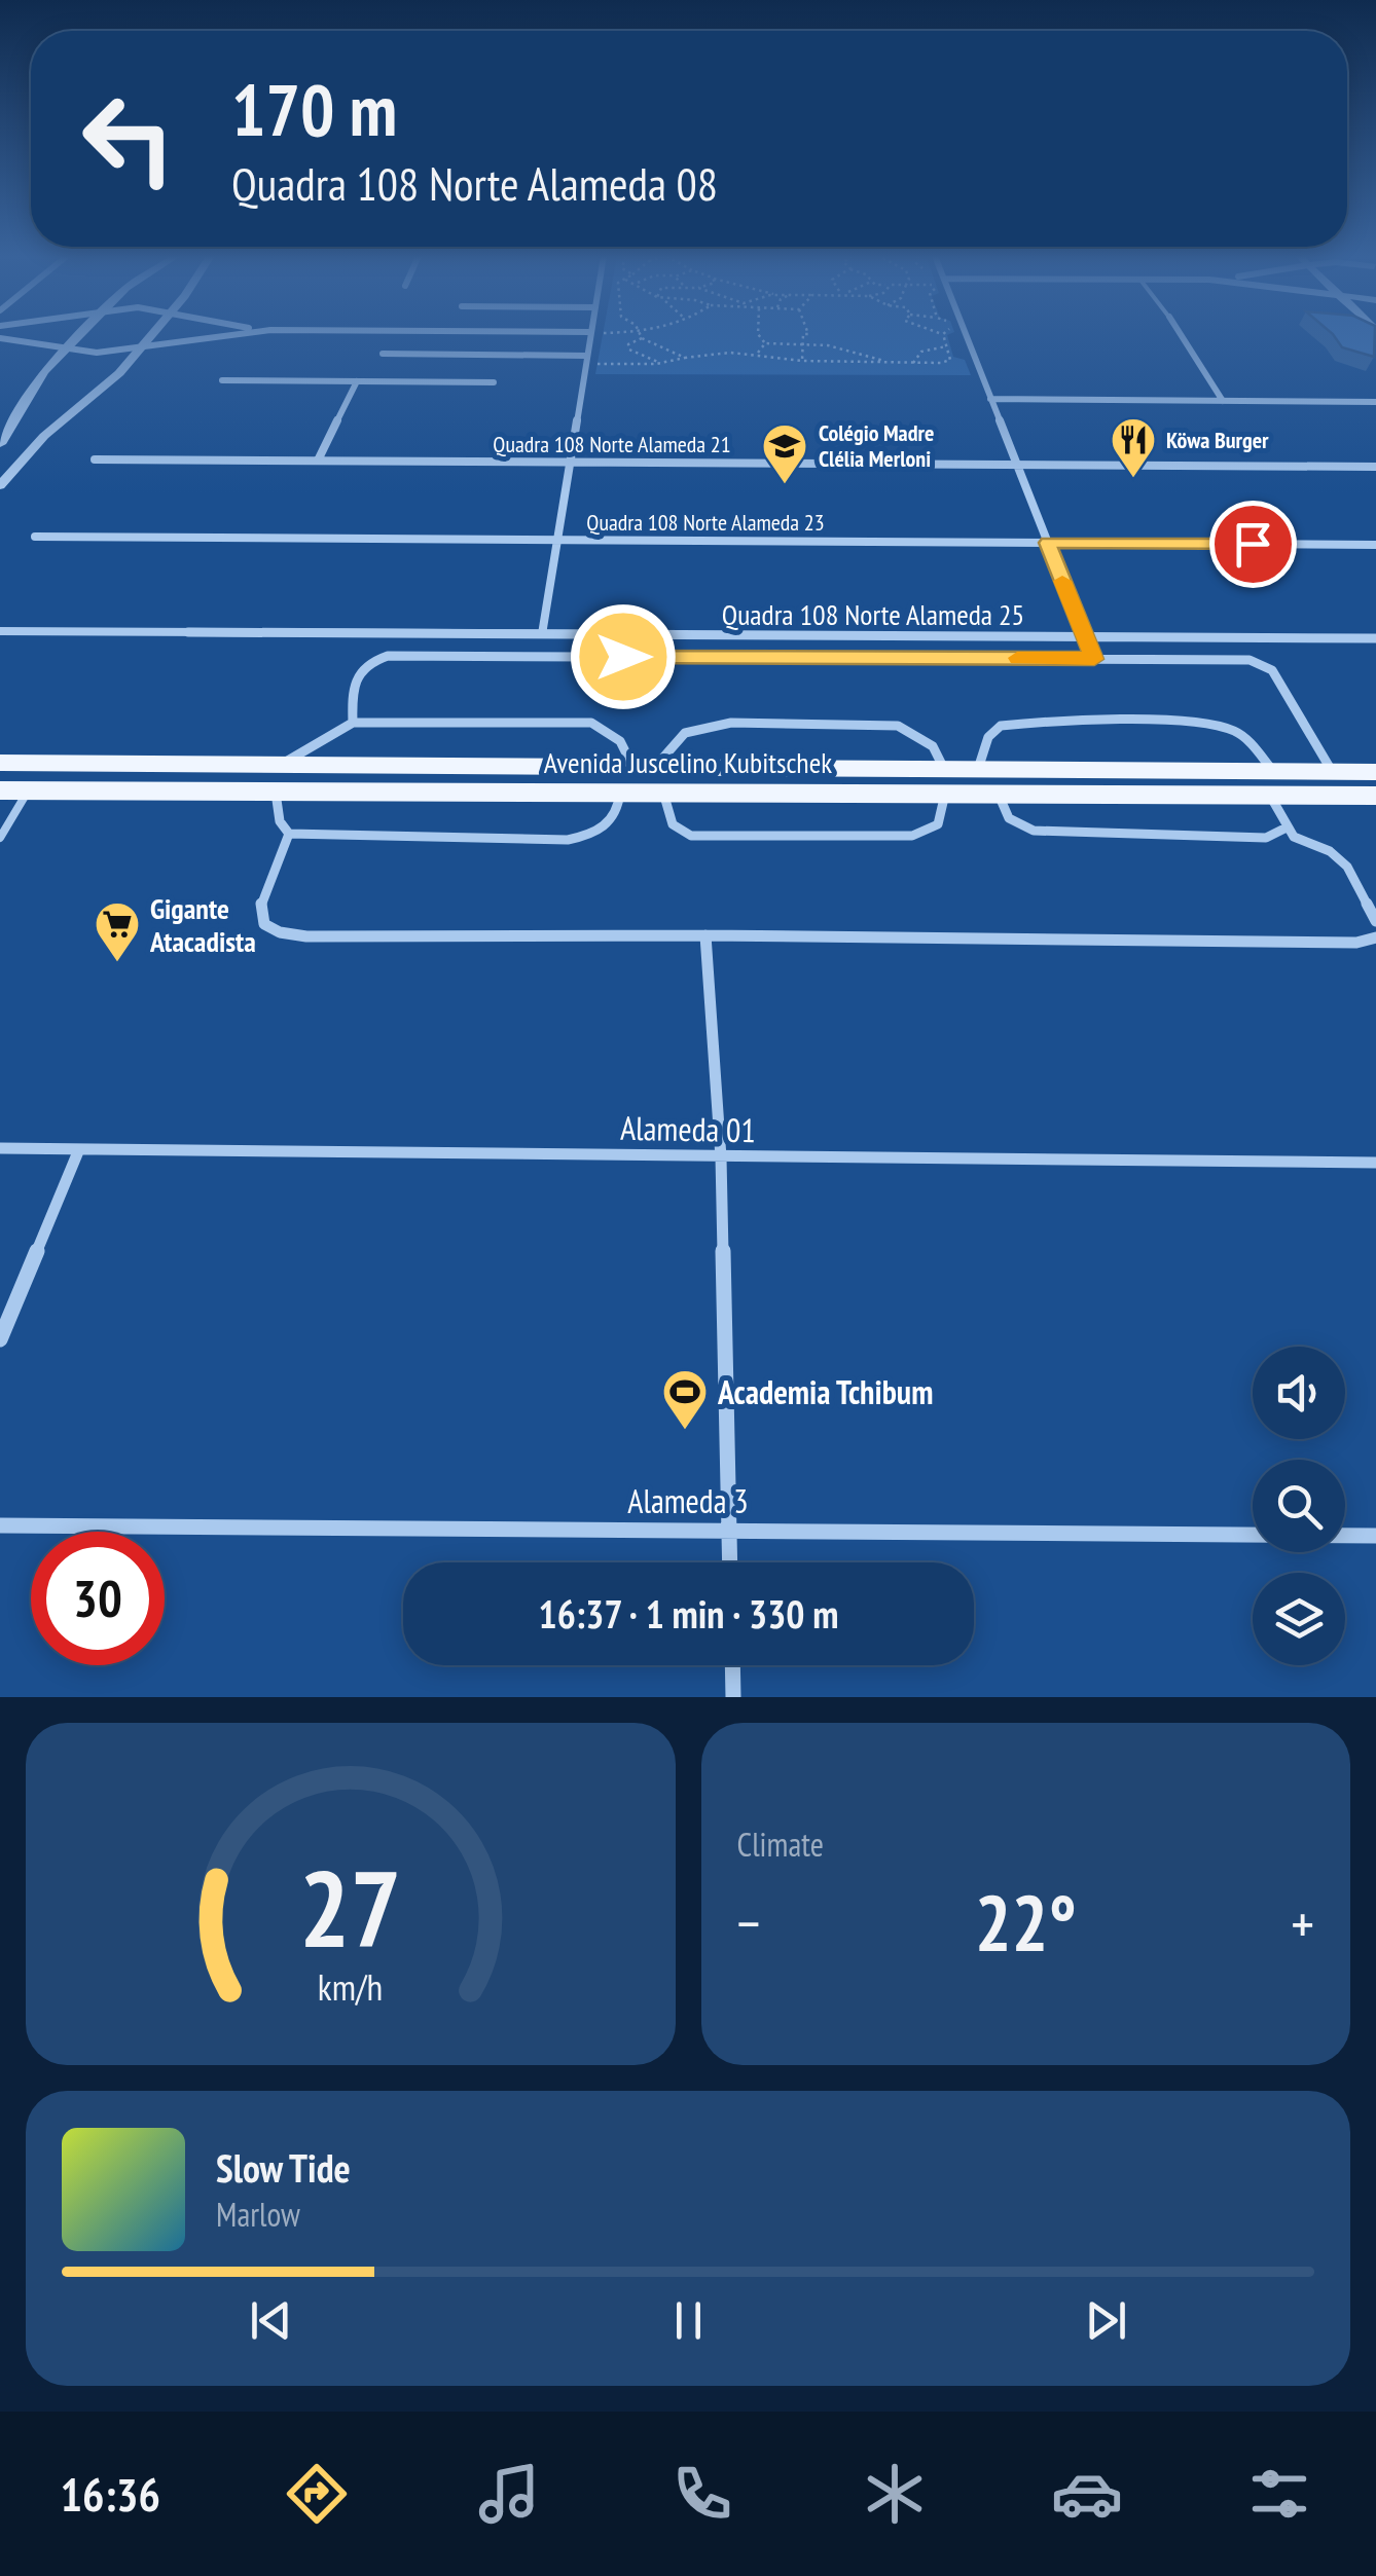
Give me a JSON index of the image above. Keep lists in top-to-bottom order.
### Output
{
  "streets": {
    "main road": ["Avenida Juscelino Kubitschek"],
    "street": [
      "Quadra 108 Norte Alameda 21",
      "Quadra 108 Norte Alameda 23",
      "Quadra 108 Norte Alameda 25",
      "Alameda 01",
      "Alameda 3"
    ]
  },
  "places": {
    "restaurant": ["Köwa Burger"],
    "school or university": ["Colégio Madre Clélia Merloni"],
    "supermarket": ["Gigante Atacadista"],
    "sports": ["Academia Tchibum"]
  },
  "page": {
    "turn": ["170 m", "Quadra 108 Norte Alameda 08"],
    "limit": "30",
    "trip": "16:37 · 1 min · 330 m",
    "tile": "Climate",
    "heat": ["−", "22°", "+"],
    "song": ["Slow Tide", "Marlow"],
    "tabs": "16:36",
    "gauge": ["27", "km/h"]
  }
}
